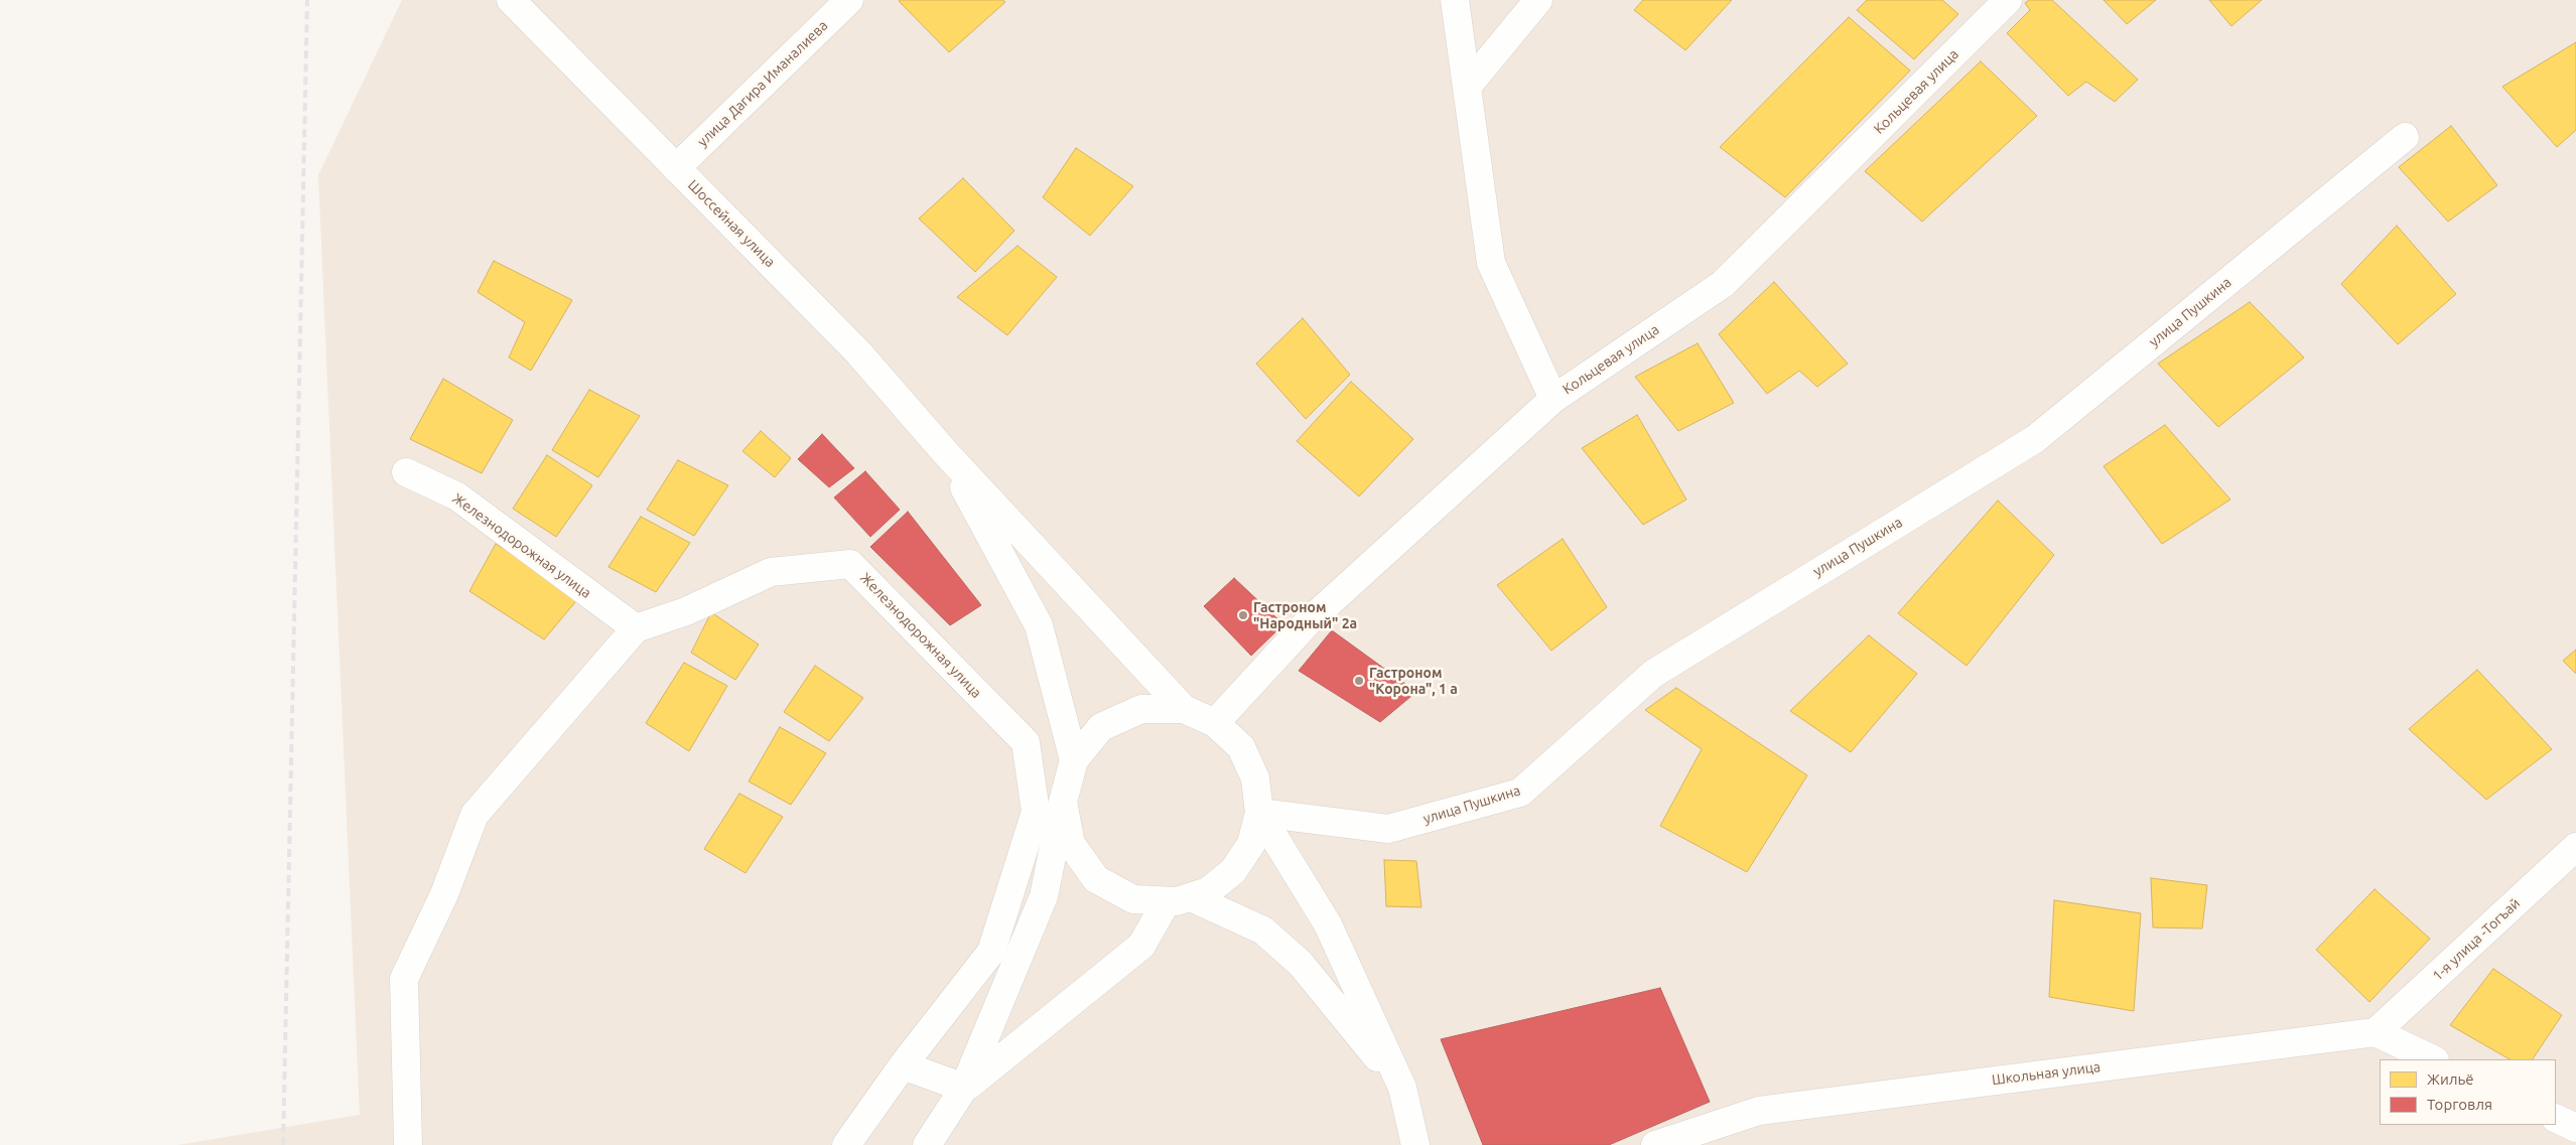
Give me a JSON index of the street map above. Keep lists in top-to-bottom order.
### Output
{
  "streets": {
    "street": [
      "улица Дагира Иманалиева",
      "Кольцевая улица",
      "Шоссейная улица",
      "улица Пушкина",
      "Железнодорожная улица",
      "1-я улица -Тогъай",
      "Школьная улица"
    ]
  },
  "crossings": [
    ["улица Дагира Иманалиева", "Шоссейная улица"],
    ["1-я улица -Тогъай", "Школьная улица"]
  ],
  "places": ["Гастроном \"Народный\" 2а", "Гастроном \"Корона\", 1 а"],
  "legend": ["Жильё", "Торговля"]
}
